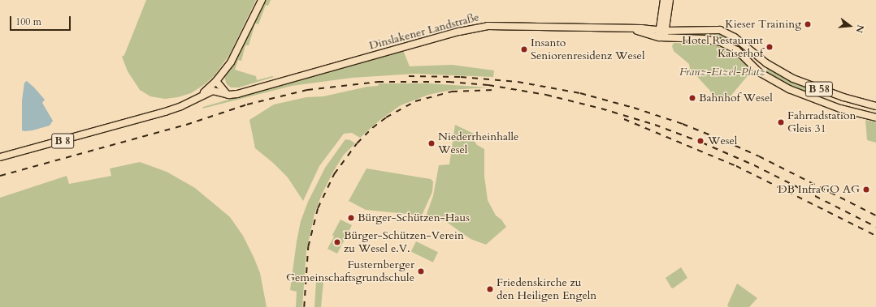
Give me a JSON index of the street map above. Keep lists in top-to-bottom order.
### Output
{
  "streets": {
    "main road": ["Dinslakener Landstraße", "B 58", "B 8"]
  },
  "crossings": [
    ["Dinslakener Landstraße", "B 58"],
    ["Dinslakener Landstraße", "B 8"]
  ],
  "parks": ["Franz-Etzel-Platz"],
  "places": [
    "Kieser Training",
    "Hotel Restaurant Kaiserhof",
    "Insanto Seniorenresidenz Wesel",
    "Bahnhof Wesel",
    "Fahrradstation Gleis 31",
    "Wesel",
    "Niederrheinhalle Wesel",
    "DB InfraGO AG",
    "Bürger-Schützen-Haus",
    "Bürger-Schützen-Verein zu Wesel e.V.",
    "Fusternberger Gemeinschaftsgrundschule",
    "Friedenskirche zu den Heiligen Engeln"
  ],
  "scale_bar": "100 m",
  "north": "right"
}
